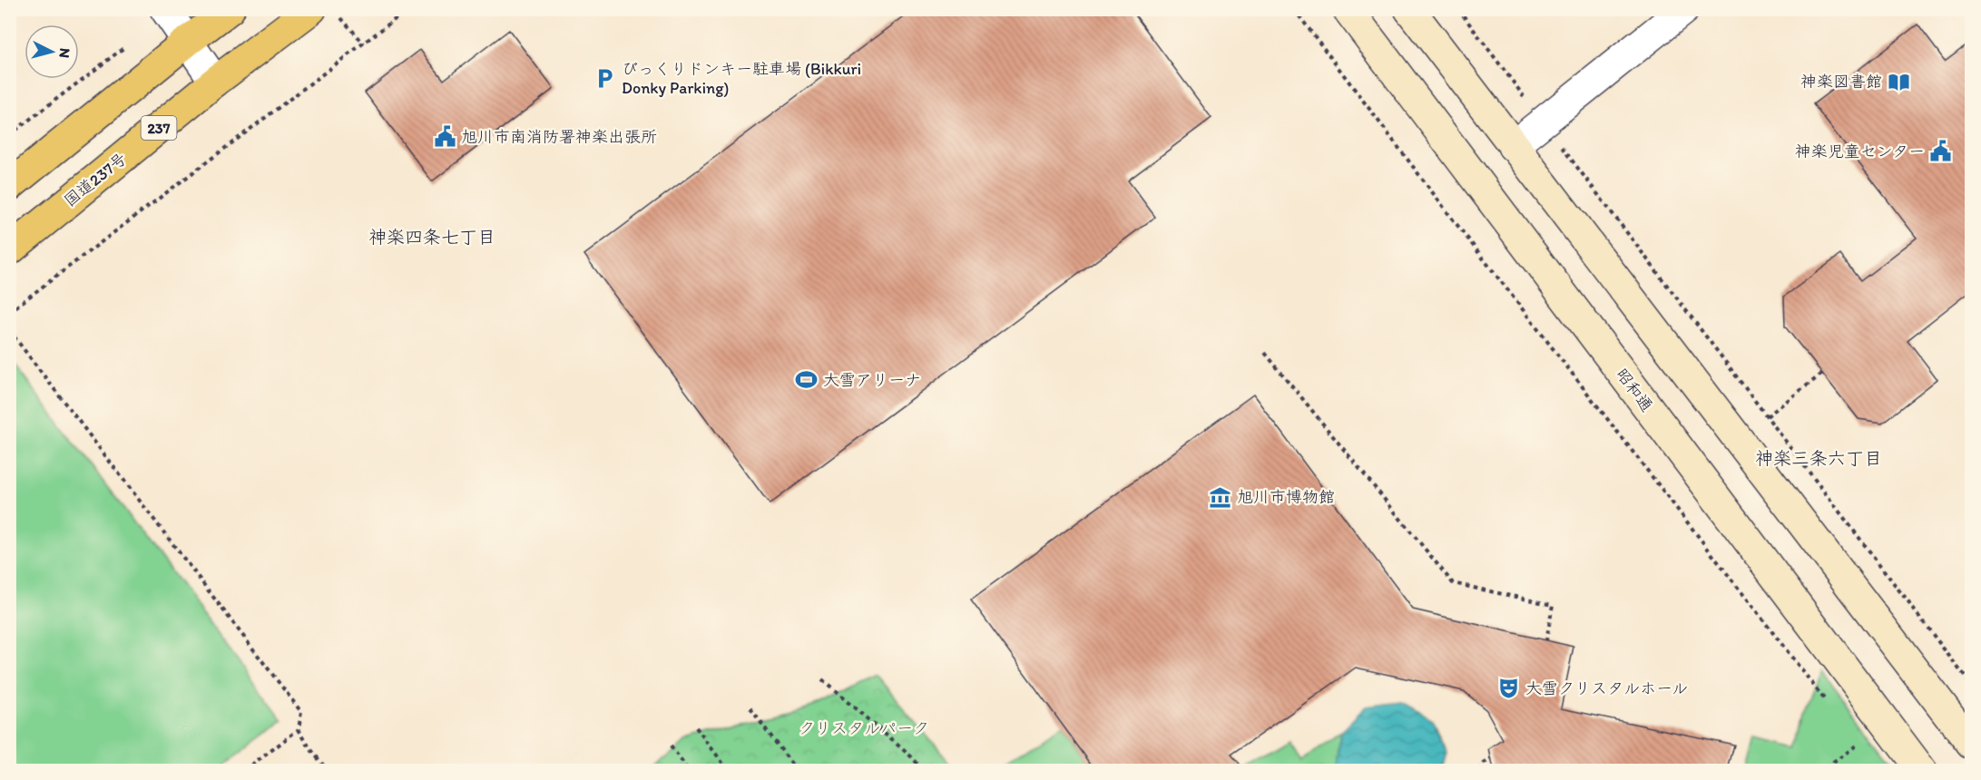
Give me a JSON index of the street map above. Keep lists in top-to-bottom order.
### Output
{
  "streets": {
    "highway": ["237", "国道237号"],
    "street": ["昭和通"]
  },
  "districts": ["神楽四条七丁目", "神楽三条六丁目"],
  "parks": ["クリスタルパーク"],
  "places": {
    "parking": ["びっくりドンキー駐車場 (Bikkuri Donky Parking)"],
    "library": ["神楽図書館"],
    "public building": ["旭川市南消防署神楽出張所", "神楽児童センター"],
    "sports": ["大雪アリーナ"],
    "museum": ["旭川市博物館"],
    "theatre": ["大雪クリスタルホール"]
  },
  "north": "right"
}
